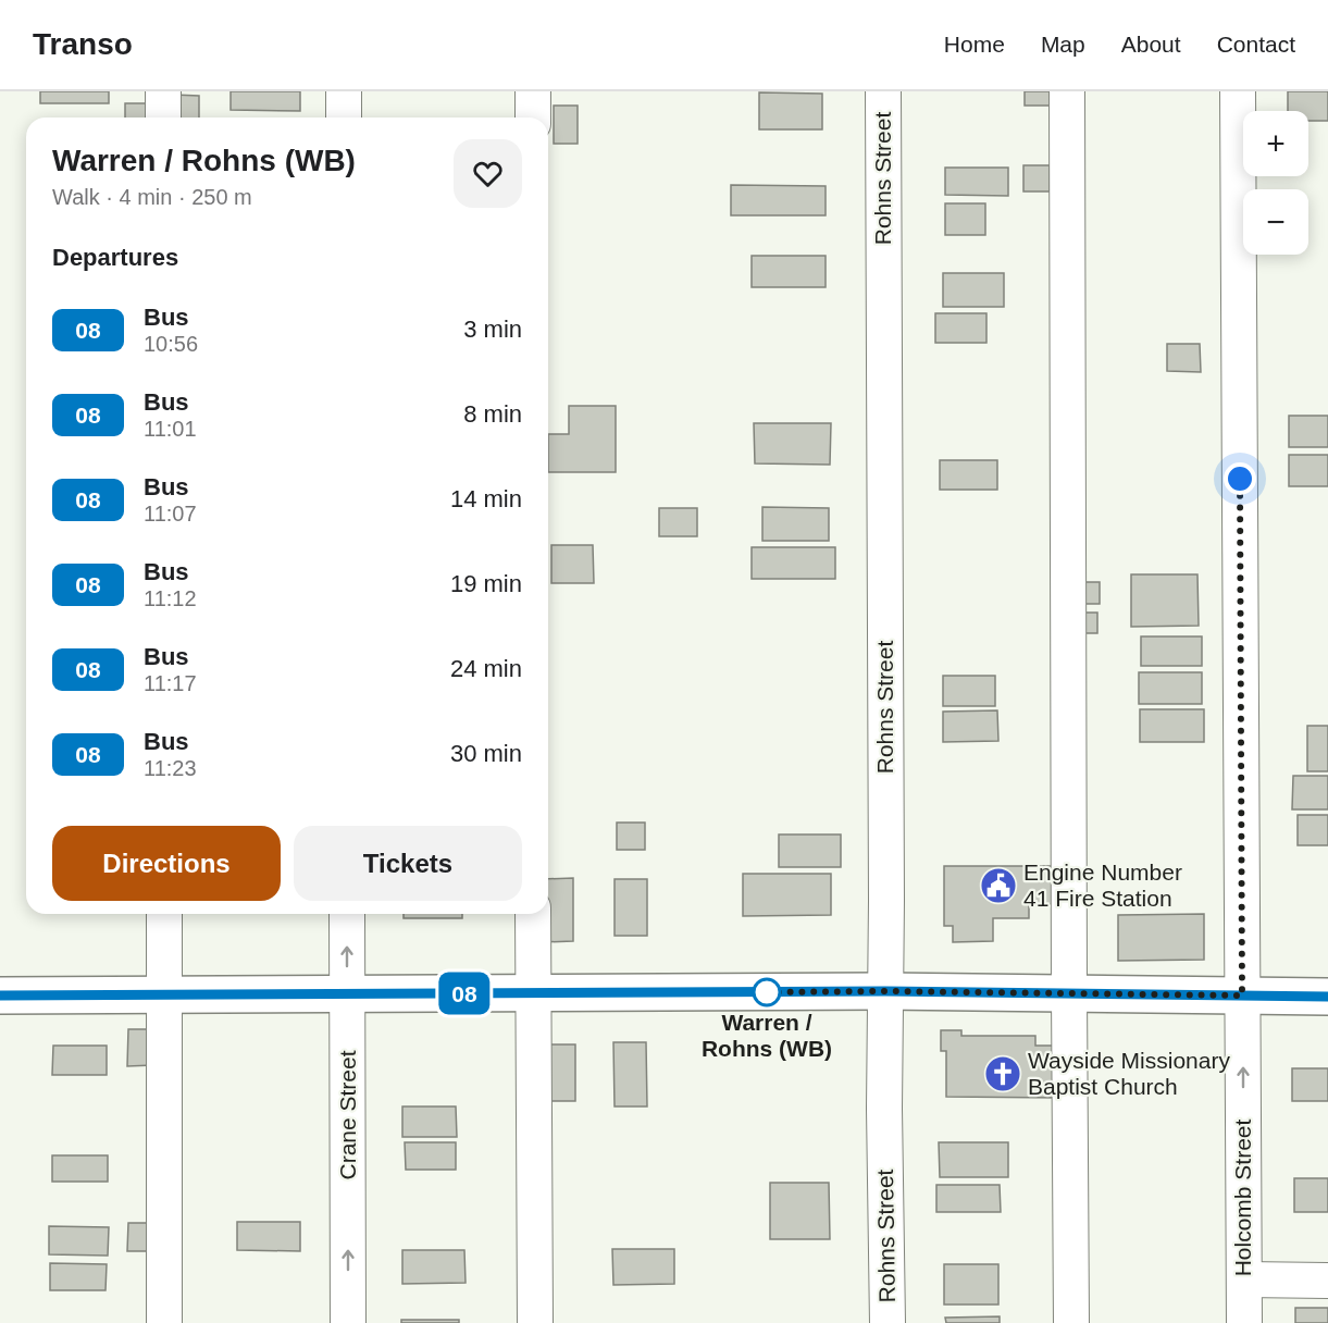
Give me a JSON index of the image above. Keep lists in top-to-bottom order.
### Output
{
  "streets": {
    "street": ["Rohns Street", "Crane Street", "Holcomb Street"]
  },
  "places": {
    "public building": ["Engine Number 41 Fire Station"],
    "other": ["Warren / Rohns (WB)"],
    "church": ["Wayside Missionary Baptist Church"]
  },
  "lines": ["bus line 08"],
  "page": {
    "header": "Transo",
    "nav": [
      "Home",
      "Map",
      "About",
      "Contact"
    ],
    "on_map": "08",
    "map_buttons": ["+", "−"],
    "heading": [
      ["Warren / Rohns (WB)", "Walk · 4 min · 250 m"],
      "Departures"
    ],
    "list": [
      {
        "mark": "08",
        "name": "Bus",
        "note": "10:56",
        "value": "3 min"
      },
      {
        "mark": "08",
        "name": "Bus",
        "note": "11:01",
        "value": "8 min"
      },
      {
        "mark": "08",
        "name": "Bus",
        "note": "11:07",
        "value": "14 min"
      },
      {
        "mark": "08",
        "name": "Bus",
        "note": "11:12",
        "value": "19 min"
      },
      {
        "mark": "08",
        "name": "Bus",
        "note": "11:17",
        "value": "24 min"
      },
      {
        "mark": "08",
        "name": "Bus",
        "note": "11:23",
        "value": "30 min"
      }
    ],
    "buttons": ["Directions", "Tickets"]
  }
}
